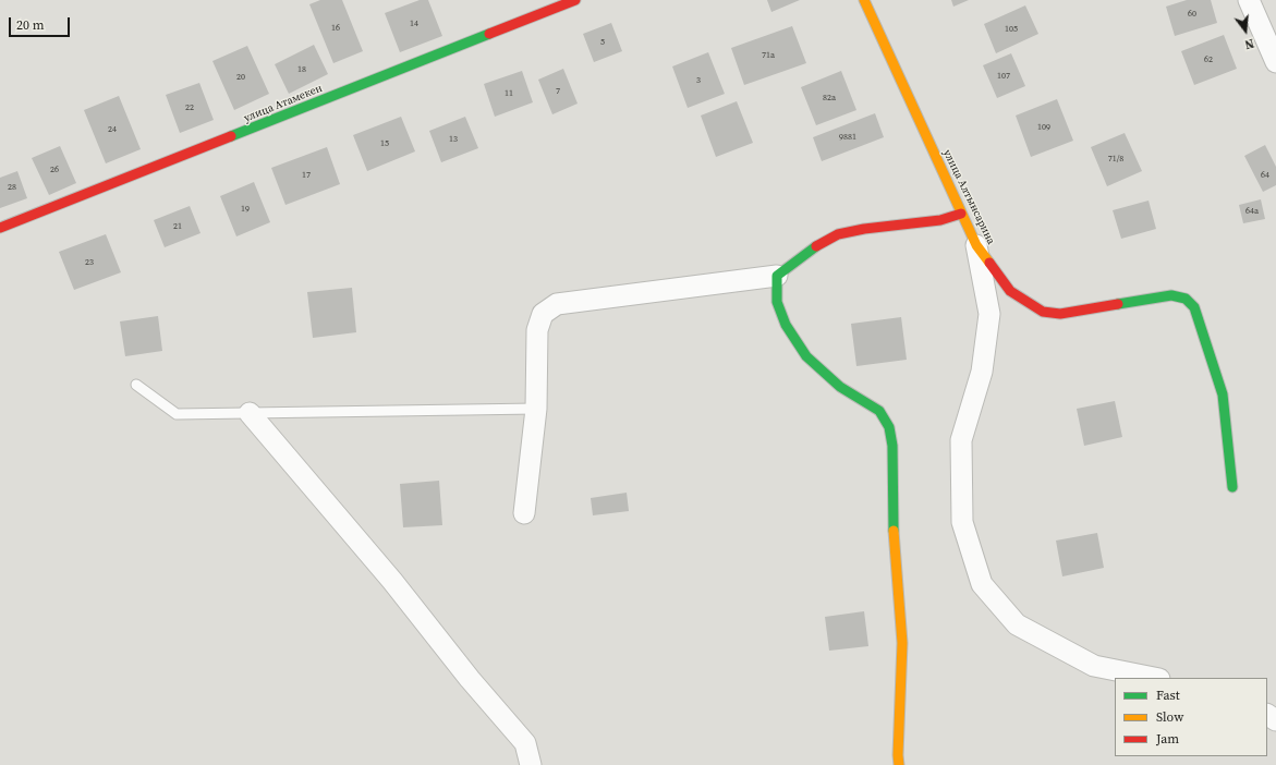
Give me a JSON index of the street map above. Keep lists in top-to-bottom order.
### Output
{
  "streets": {
    "street": ["улица Атамекен", "улица Алтынсарина"]
  },
  "house_numbers": [
    "60",
    "14",
    "16",
    "105",
    "5",
    "71а",
    "62",
    "18",
    "107",
    "20",
    "3",
    "7",
    "11",
    "82а",
    "22",
    "109",
    "24",
    "9881",
    "13",
    "15",
    "71/8",
    "26",
    "17",
    "64",
    "28",
    "19",
    "64а",
    "21",
    "23"
  ],
  "legend": ["Fast", "Slow", "Jam"],
  "scale_bar": "20 m",
  "north": "bottom"
}
